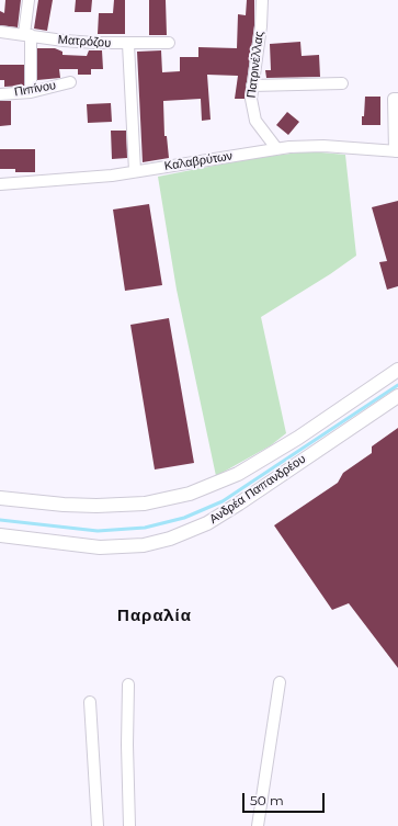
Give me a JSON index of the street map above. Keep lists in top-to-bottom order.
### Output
{
  "streets": {
    "main road": ["Ανδρέα Παπανδρέου"],
    "street": [
      "Ματρόζου",
      "Πατρινέλλας",
      "Πιπίνου",
      "Καλαβρύτων"
    ]
  },
  "crossings": [
    ["Πατρινέλλας", "Καλαβρύτων"]
  ],
  "districts": ["Παραλία"],
  "scale_bar": "50 m"
}
